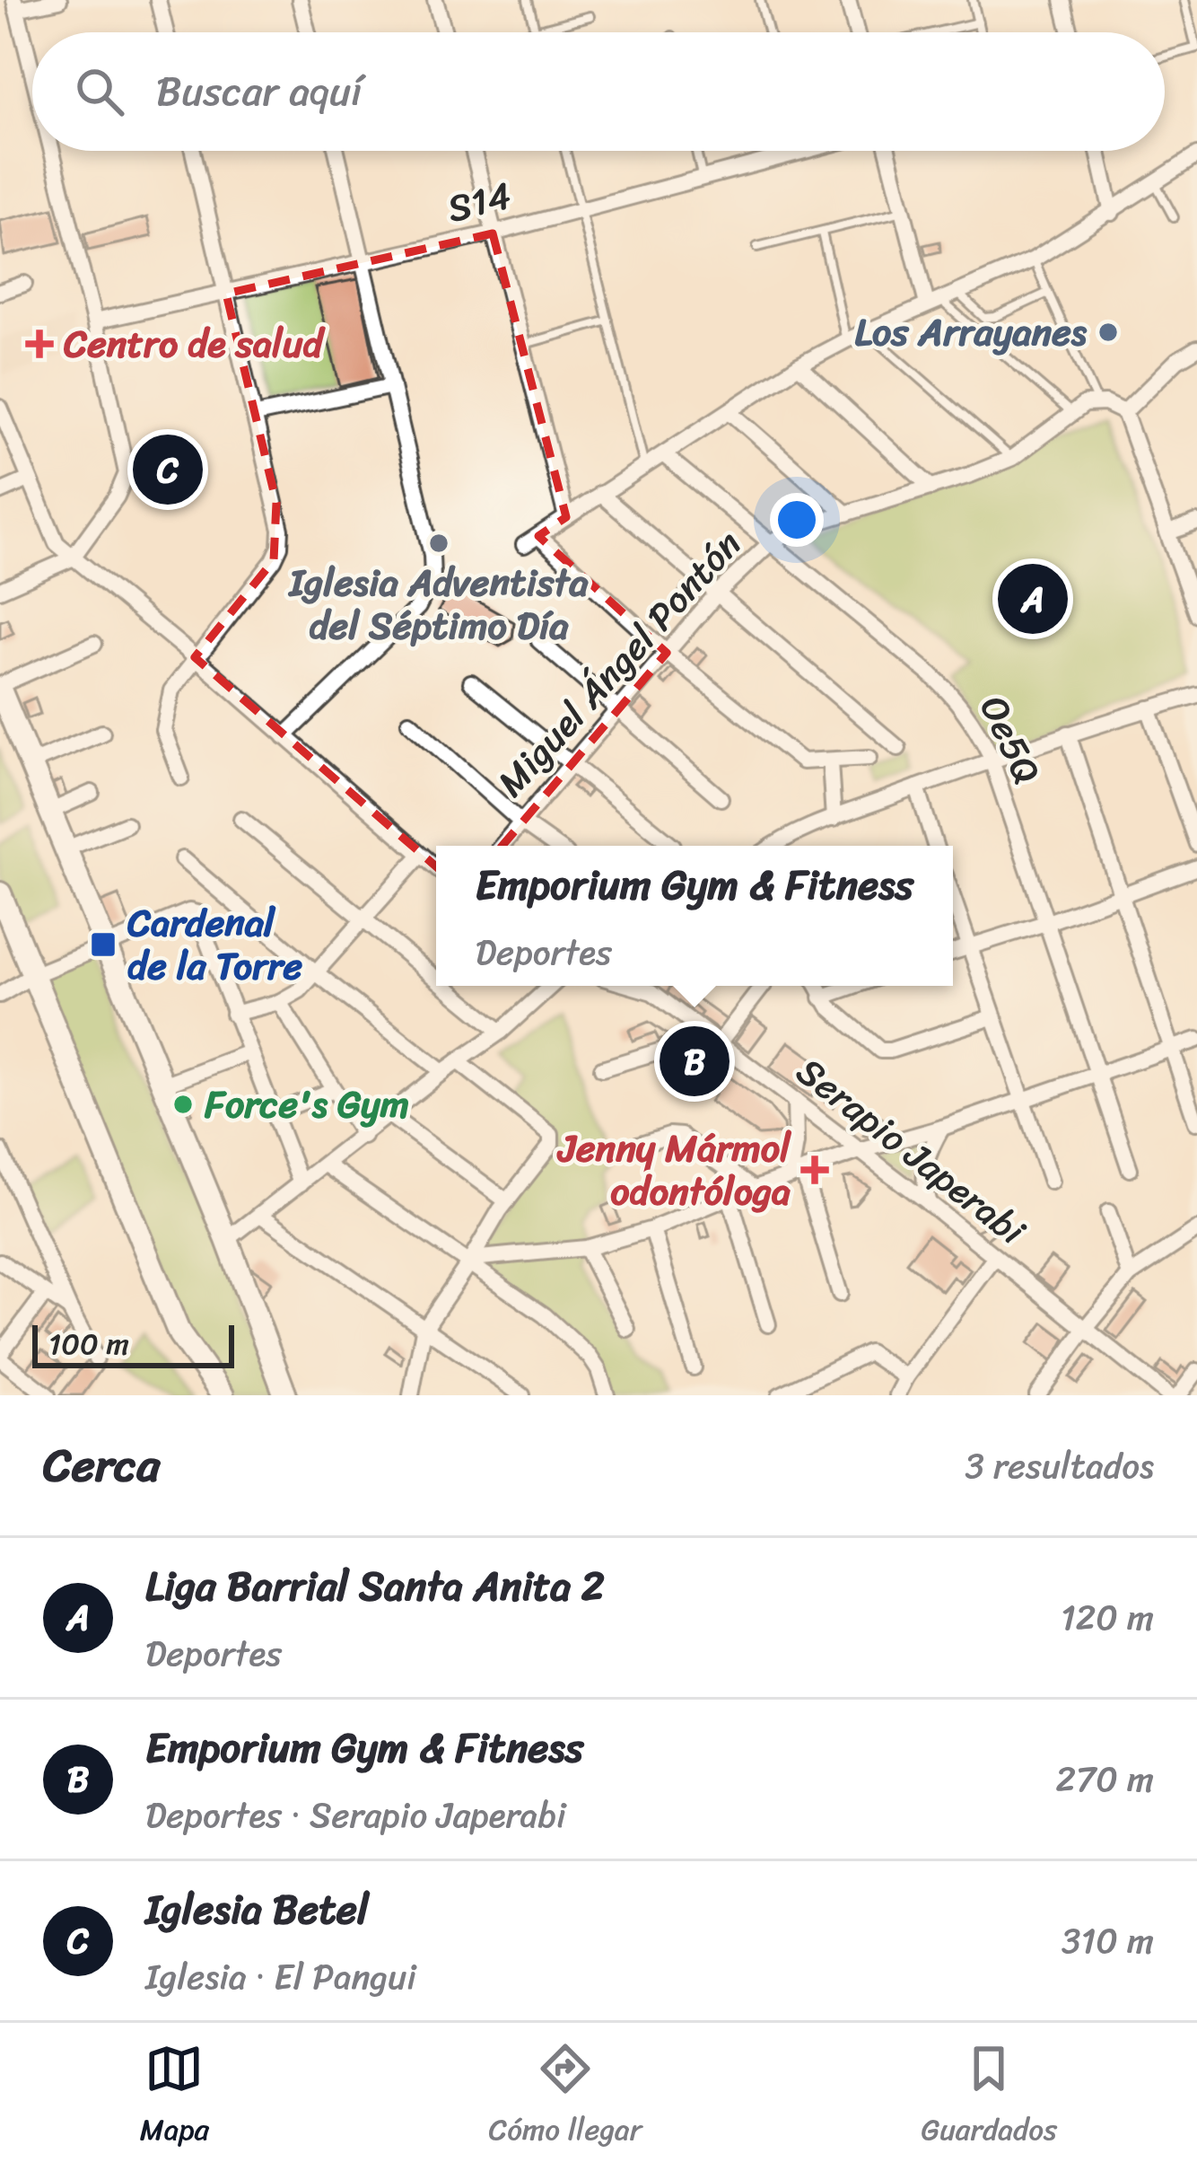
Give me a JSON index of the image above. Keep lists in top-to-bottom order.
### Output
{
  "streets": {
    "street": [
      "S14",
      "Miguel Ángel Pontón",
      "Oe5Q",
      "Serapio Japerabi"
    ]
  },
  "crossings": [
    ["Miguel Ángel Pontón", "Oe5Q"]
  ],
  "places": {
    "other": ["Los Arrayanes", "Iglesia Adventista del Séptimo Día", "Force's Gym"],
    "health": ["Centro de salud", "Jenny Mármol odontóloga"],
    "transit": ["Cardenal de la Torre"]
  },
  "scale_bar": "100 m",
  "page": {
    "search": "Buscar aquí",
    "pins": ["C", "A", "B"],
    "popup": ["Emporium Gym & Fitness", "Deportes"],
    "scale": "100 m",
    "heading": ["Cerca", "3 resultados"],
    "list": [
      {
        "mark": "A",
        "name": "Liga Barrial Santa Anita 2",
        "note": "Deportes",
        "value": "120 m"
      },
      {
        "mark": "B",
        "name": "Emporium Gym & Fitness",
        "note": "Deportes · Serapio Japerabi",
        "value": "270 m"
      },
      {
        "mark": "C",
        "name": "Iglesia Betel",
        "note": "Iglesia · El Pangui",
        "value": "310 m"
      }
    ],
    "nav": ["Mapa", "Cómo llegar", "Guardados"]
  }
}
